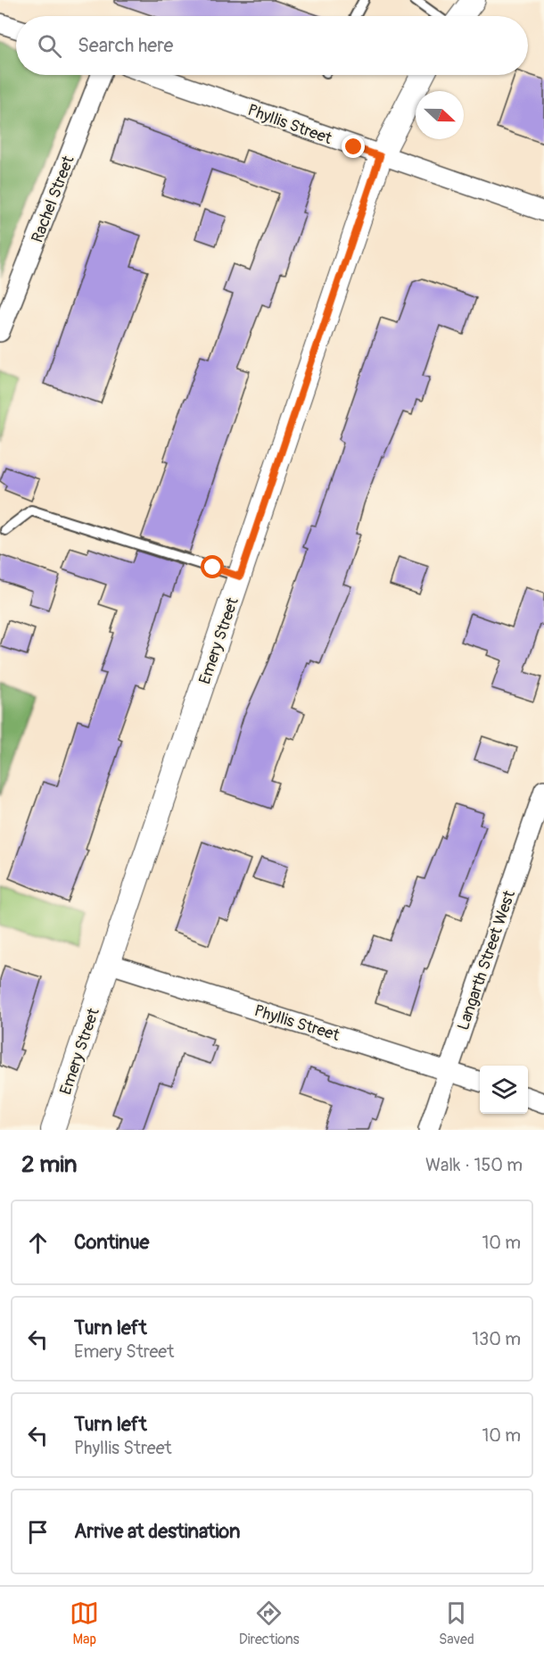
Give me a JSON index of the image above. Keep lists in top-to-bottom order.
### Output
{
  "streets": {
    "street": [
      "Phyllis Street",
      "Rachel Street",
      "Emery Street",
      "Langarth Street West"
    ]
  },
  "crossings": [
    ["Phyllis Street", "Emery Street"],
    ["Phyllis Street", "Langarth Street West"]
  ],
  "north": "right",
  "page": {
    "search": "Search here",
    "heading": ["2 min", "Walk · 150 m"],
    "list": [
      ["Continue", "10 m"],
      ["Turn left", "Emery Street", "130 m"],
      ["Turn left", "Phyllis Street", "10 m"],
      "Arrive at destination"
    ],
    "nav": ["Map", "Directions", "Saved"]
  }
}
